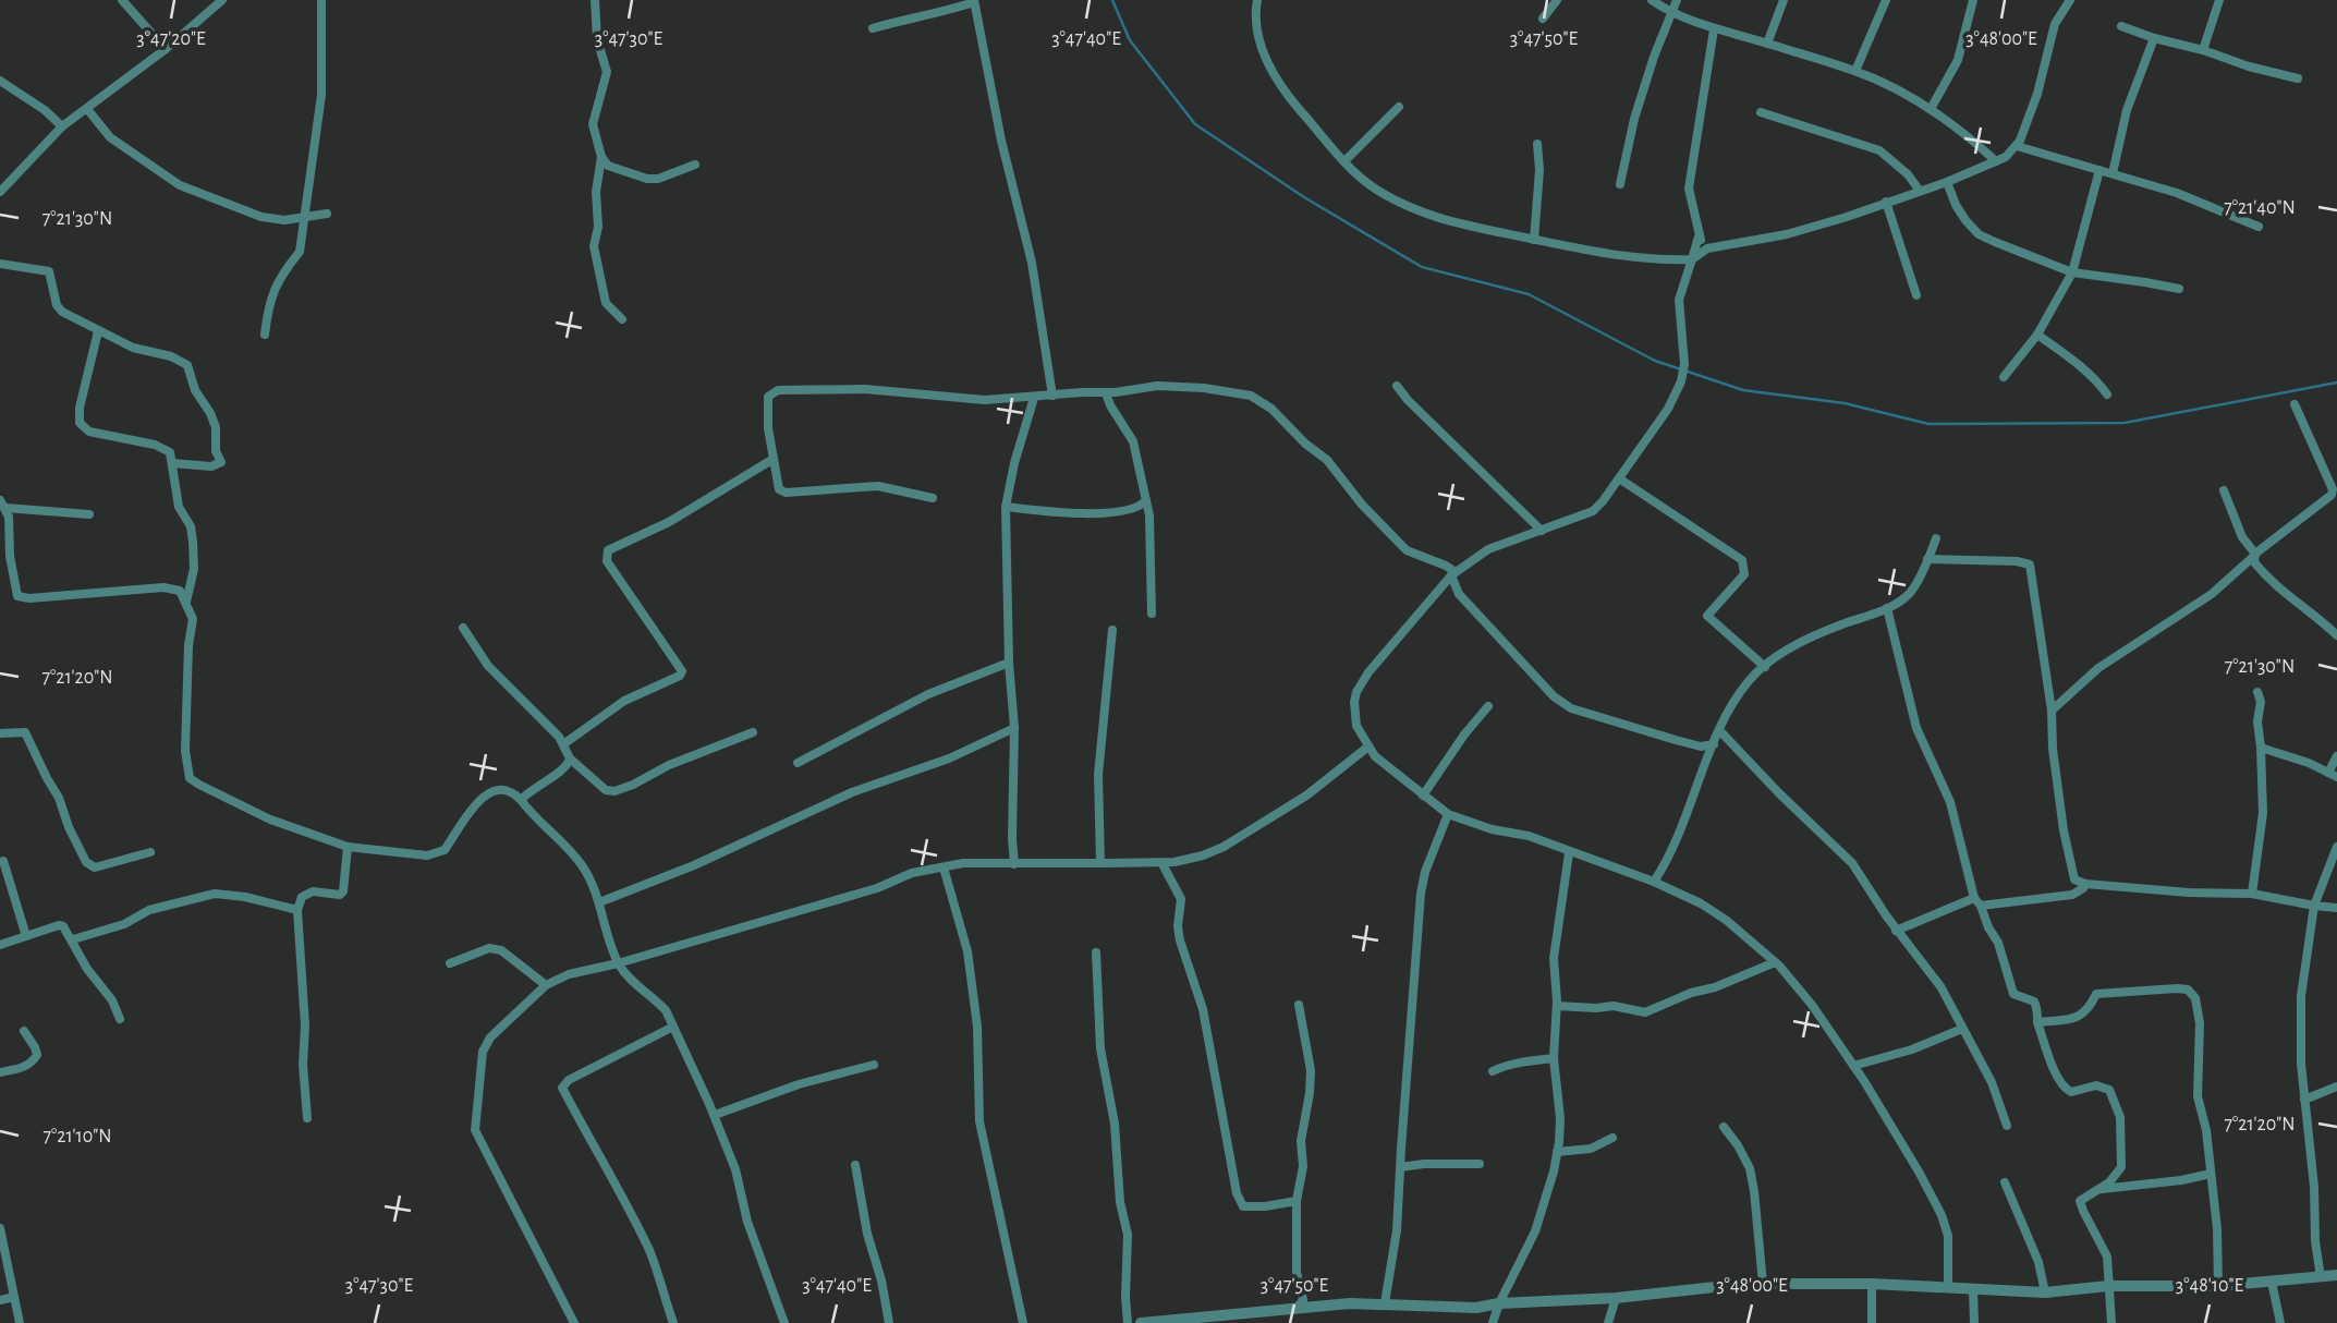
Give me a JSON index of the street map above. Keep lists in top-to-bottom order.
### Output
{
  "coordinates": [
    "3°47'20\"E",
    "3°47'30\"E",
    "3°47'40\"E",
    "3°48'00\"E",
    "3°47'50\"E",
    "7°21'40\"N",
    "7°21'30\"N",
    "7°21'20\"N",
    "7°21'10\"N",
    "3°48'10\"E"
  ]
}
